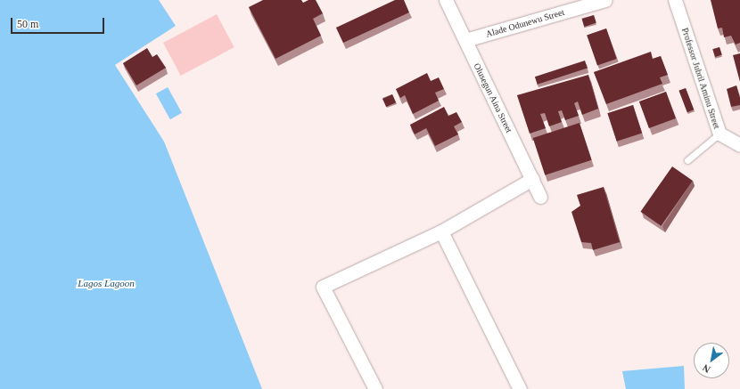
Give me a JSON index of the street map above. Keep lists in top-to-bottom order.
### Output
{
  "streets": {
    "street": ["Alade Odunewu Street", "Professor Jubril Aminu Street", "Olusegun Aina Street"]
  },
  "crossings": [
    ["Alade Odunewu Street", "Olusegun Aina Street"]
  ],
  "water": ["Lagos Lagoon"],
  "scale_bar": "50 m",
  "north": "bottom left"
}
